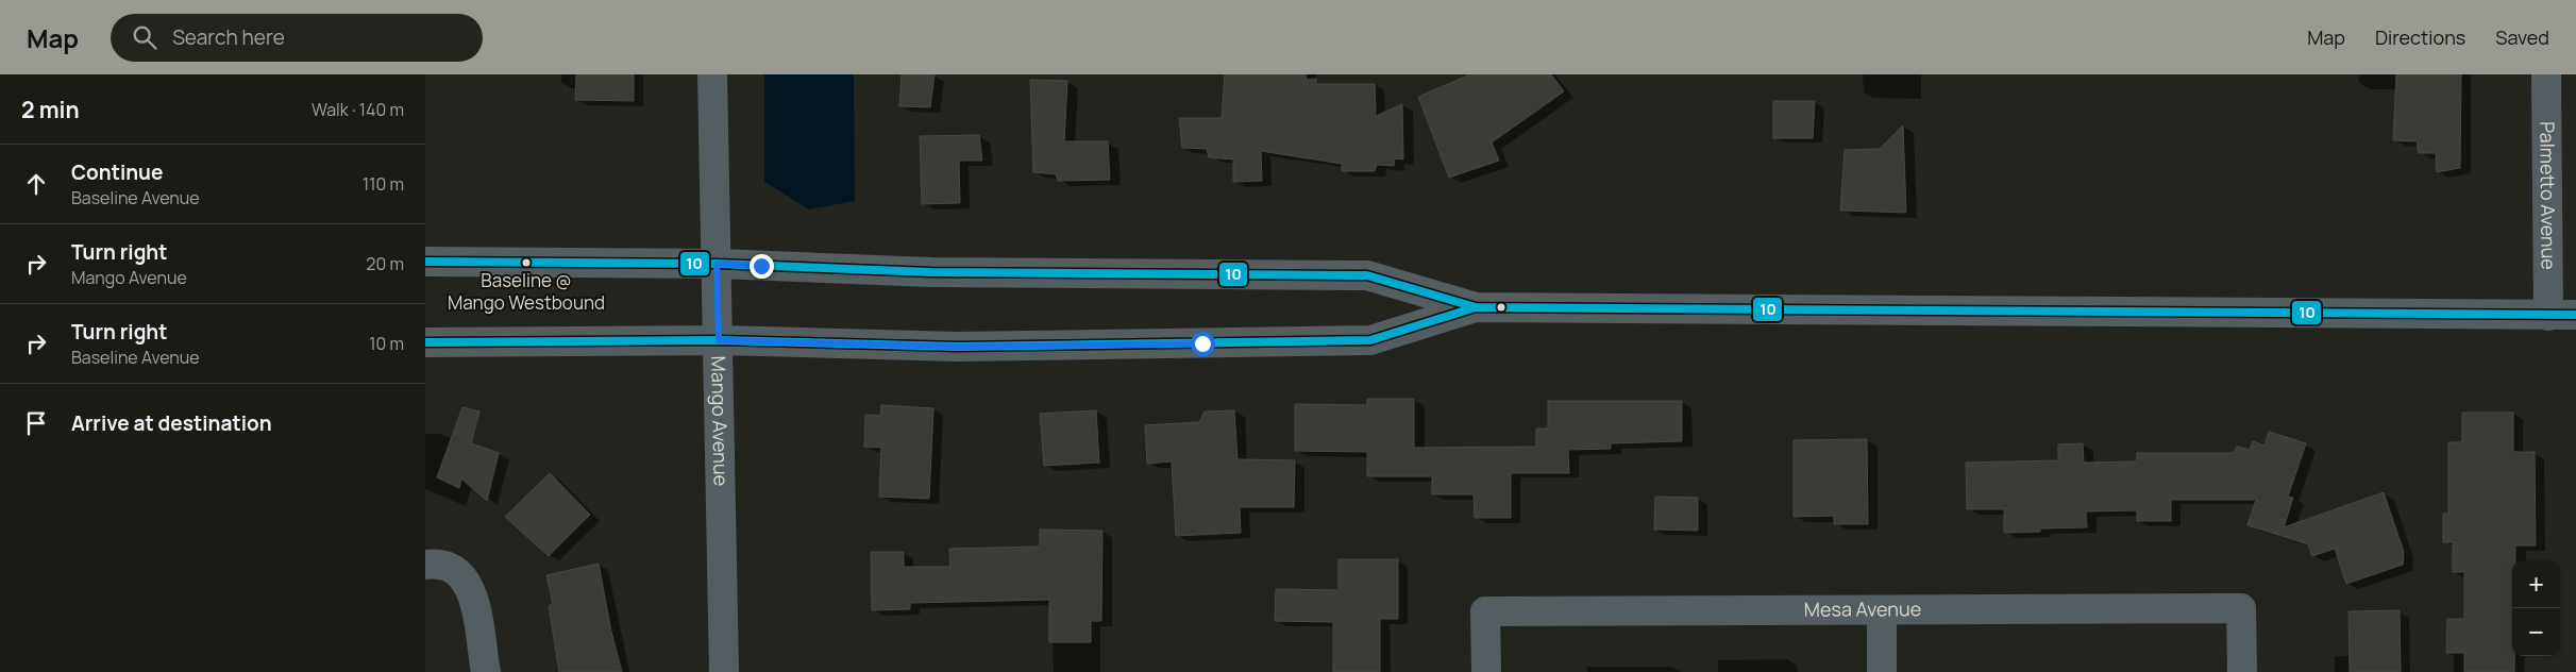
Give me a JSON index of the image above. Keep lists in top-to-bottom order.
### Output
{
  "streets": {
    "street": ["Palmetto Avenue", "Mango Avenue", "Mesa Avenue"]
  },
  "places": ["Baseline @ Mango Westbound"],
  "lines": ["transit line 10"],
  "page": {
    "header": "Map",
    "search": "Search here",
    "nav": ["Map", "Directions", "Saved"],
    "heading": ["2 min", "Walk · 140 m"],
    "list": [
      ["Continue", "Baseline Avenue", "110 m"],
      ["Turn right", "Mango Avenue", "20 m"],
      ["Turn right", "Baseline Avenue", "10 m"],
      "Arrive at destination"
    ],
    "map_buttons": ["+", "−"]
  }
}
